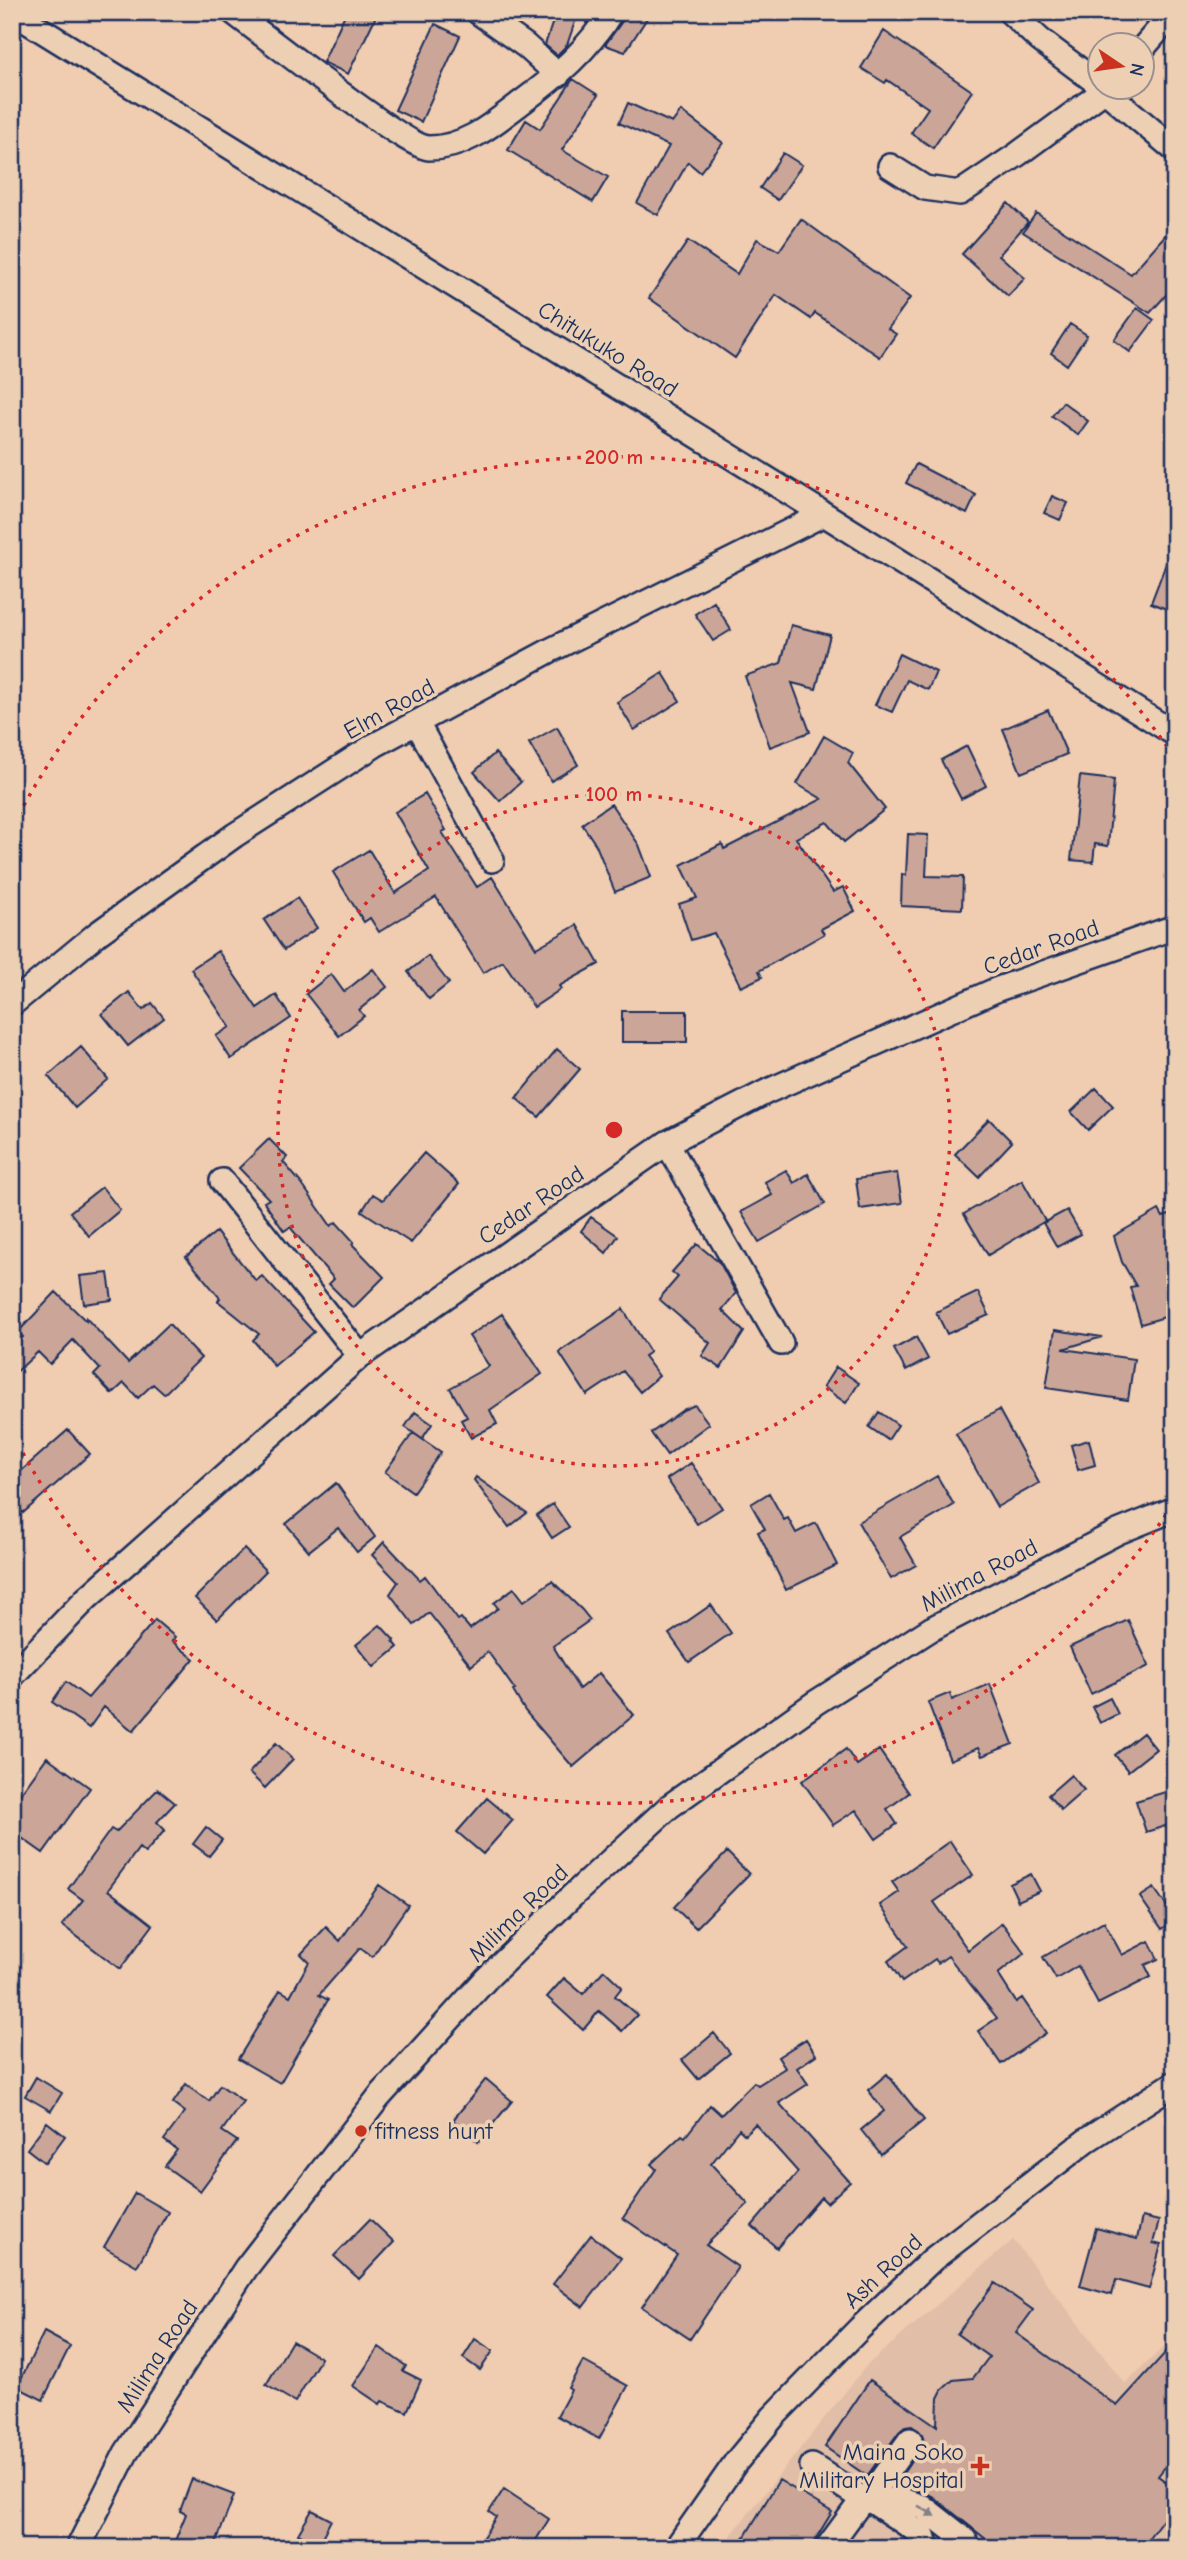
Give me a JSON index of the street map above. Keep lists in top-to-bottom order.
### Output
{
  "streets": {
    "street": [
      "Chitukuko Road",
      "Elm Road",
      "Cedar Road",
      "Milima Road",
      "Ash Road"
    ]
  },
  "crossings": [
    ["Chitukuko Road", "Elm Road"]
  ],
  "places": {
    "other": ["fitness hunt"],
    "health": ["Maina Soko Military Hospital"]
  },
  "north": "right",
  "rings": ["200 m", "100 m"]
}
